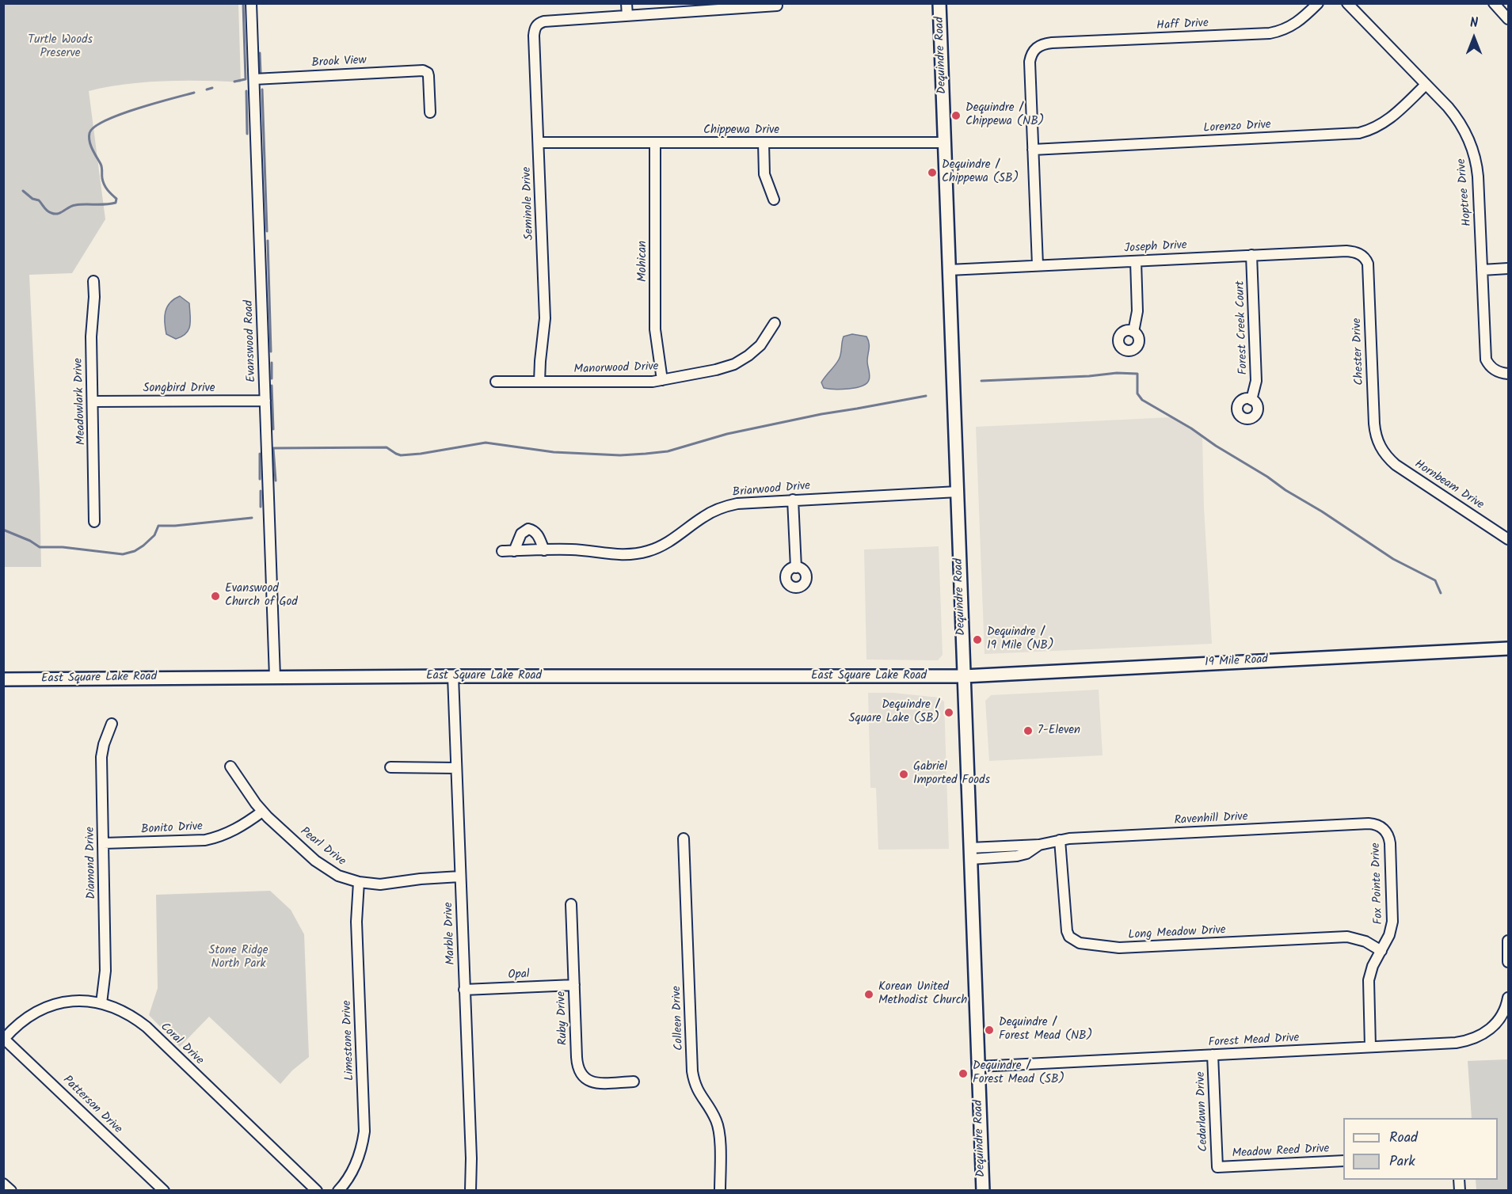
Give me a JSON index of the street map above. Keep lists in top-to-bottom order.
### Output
{
  "streets": {
    "main road": ["Dequindre Road", "19 Mile Road", "East Square Lake Road"],
    "street": [
      "Haff Drive",
      "Brook View",
      "Lorenzo Drive",
      "Chippewa Drive",
      "Hoptree Drive",
      "Seminole Drive",
      "Joseph Drive",
      "Mohican",
      "Forest Creek Court",
      "Evanswood Road",
      "Chester Drive",
      "Manorwood Drive",
      "Songbird Drive",
      "Meadowlark Drive",
      "Hornbeam Drive",
      "Briarwood Drive",
      "Ravenhill Drive",
      "Bonito Drive",
      "Pearl Drive",
      "Diamond Drive",
      "Fox Pointe Drive",
      "Marble Drive",
      "Long Meadow Drive",
      "Opal",
      "Ruby Drive",
      "Colleen Drive",
      "Limestone Drive",
      "Forest Mead Drive",
      "Coral Drive",
      "Patterson Drive",
      "Cedarlawn Drive",
      "Meadow Reed Drive"
    ]
  },
  "crossings": [
    ["Haff Drive", "Lorenzo Drive"],
    ["Dequindre Road", "Chippewa Drive"],
    ["Dequindre Road", "Joseph Drive"],
    ["Dequindre Road", "Briarwood Drive"],
    ["Dequindre Road", "19 Mile Road"],
    ["Dequindre Road", "East Square Lake Road"],
    ["Dequindre Road", "Ravenhill Drive"],
    ["Dequindre Road", "Forest Mead Drive"],
    ["Brook View", "Evanswood Road"],
    ["Lorenzo Drive", "Hoptree Drive"],
    ["Chippewa Drive", "Seminole Drive"],
    ["Chippewa Drive", "Mohican"],
    ["Seminole Drive", "Manorwood Drive"],
    ["Joseph Drive", "Forest Creek Court"],
    ["Joseph Drive", "Chester Drive"],
    ["Mohican", "Manorwood Drive"],
    ["Evanswood Road", "Songbird Drive"],
    ["Evanswood Road", "East Square Lake Road"],
    ["Chester Drive", "Hornbeam Drive"],
    ["Songbird Drive", "Meadowlark Drive"],
    ["19 Mile Road", "East Square Lake Road"],
    ["East Square Lake Road", "Marble Drive"],
    ["Ravenhill Drive", "Fox Pointe Drive"],
    ["Ravenhill Drive", "Long Meadow Drive"],
    ["Bonito Drive", "Pearl Drive"],
    ["Bonito Drive", "Diamond Drive"],
    ["Pearl Drive", "Marble Drive"],
    ["Pearl Drive", "Limestone Drive"],
    ["Diamond Drive", "Coral Drive"],
    ["Fox Pointe Drive", "Long Meadow Drive"],
    ["Fox Pointe Drive", "Forest Mead Drive"],
    ["Marble Drive", "Opal"],
    ["Opal", "Ruby Drive"],
    ["Forest Mead Drive", "Cedarlawn Drive"],
    ["Coral Drive", "Patterson Drive"],
    ["Cedarlawn Drive", "Meadow Reed Drive"]
  ],
  "parks": ["Turtle Woods Preserve", "Stone Ridge North Park"],
  "places": [
    "Dequindre / Chippewa (NB)",
    "Dequindre / Chippewa (SB)",
    "Evanswood Church of God",
    "Dequindre / 19 Mile (NB)",
    "Dequindre / Square Lake (SB)",
    "7-Eleven",
    "Gabriel Imported Foods",
    "Korean United Methodist Church",
    "Dequindre / Forest Mead (NB)",
    "Dequindre / Forest Mead (SB)"
  ],
  "legend": ["Road", "Park"],
  "north": "top"
}
